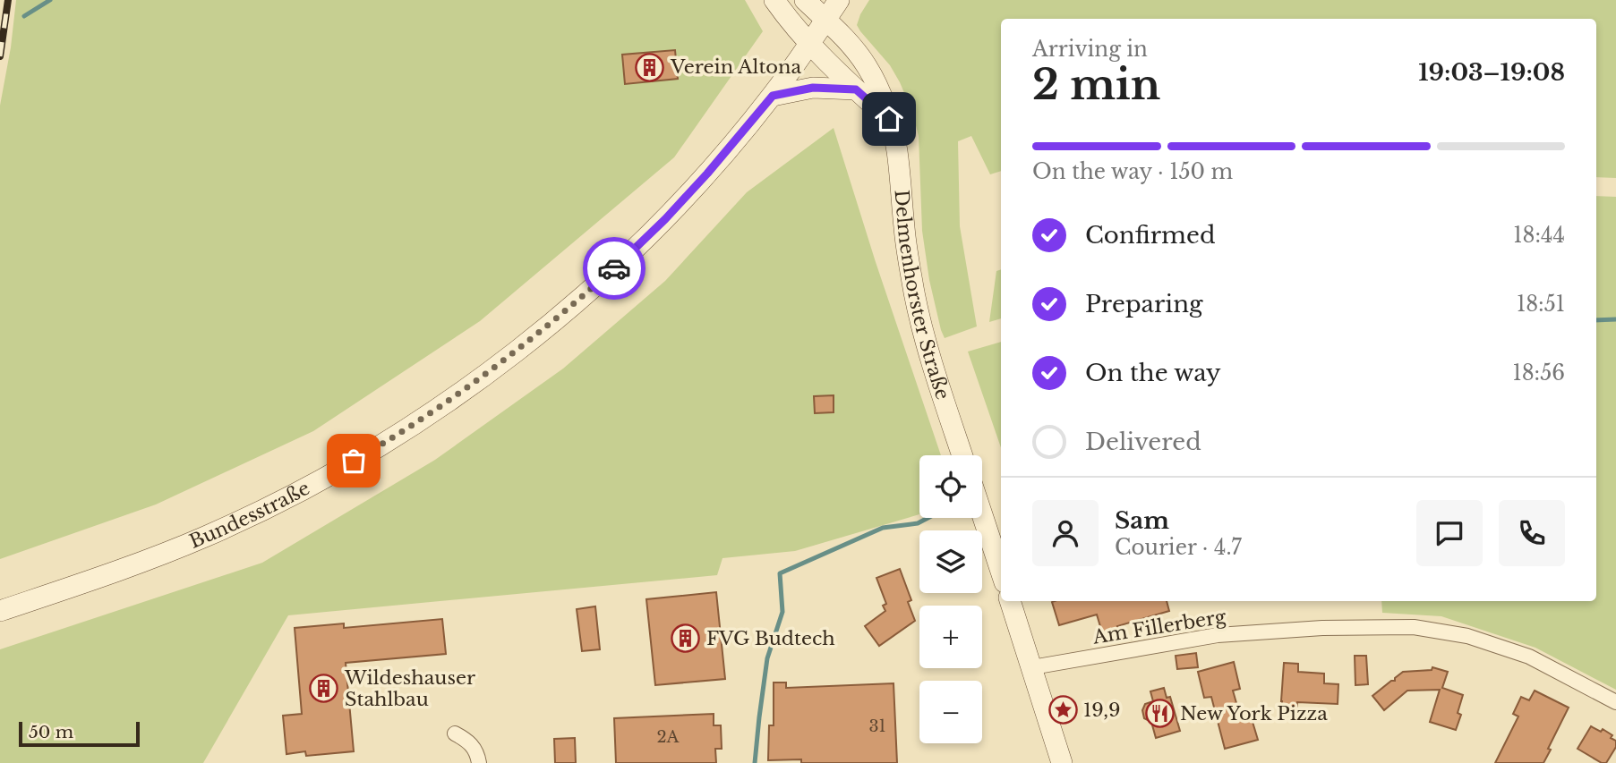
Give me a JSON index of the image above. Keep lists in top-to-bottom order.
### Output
{
  "streets": {
    "main road": ["Delmenhorster Straße", "Bundesstraße"],
    "street": ["Am Fillerberg"]
  },
  "crossings": [
    ["Delmenhorster Straße", "Bundesstraße"]
  ],
  "places": {
    "building": ["Verein Altona", "FVG Budtech", "Wildeshauser Stahlbau"],
    "place": ["19,9"],
    "restaurant": ["New York Pizza"]
  },
  "house_numbers": ["31", "2A"],
  "scale_bar": "50 m",
  "page": {
    "heading": ["2 min", "Arriving in", "19:03–19:08"],
    "panel": ["Sam", "Courier · 4.7"],
    "bar": "On the way · 150 m",
    "list": [
      ["Confirmed", "18:44"],
      ["Preparing", "18:51"],
      ["On the way", "18:56"],
      "Delivered"
    ],
    "map_buttons": ["+", "−"],
    "scale": "50 m"
  }
}
